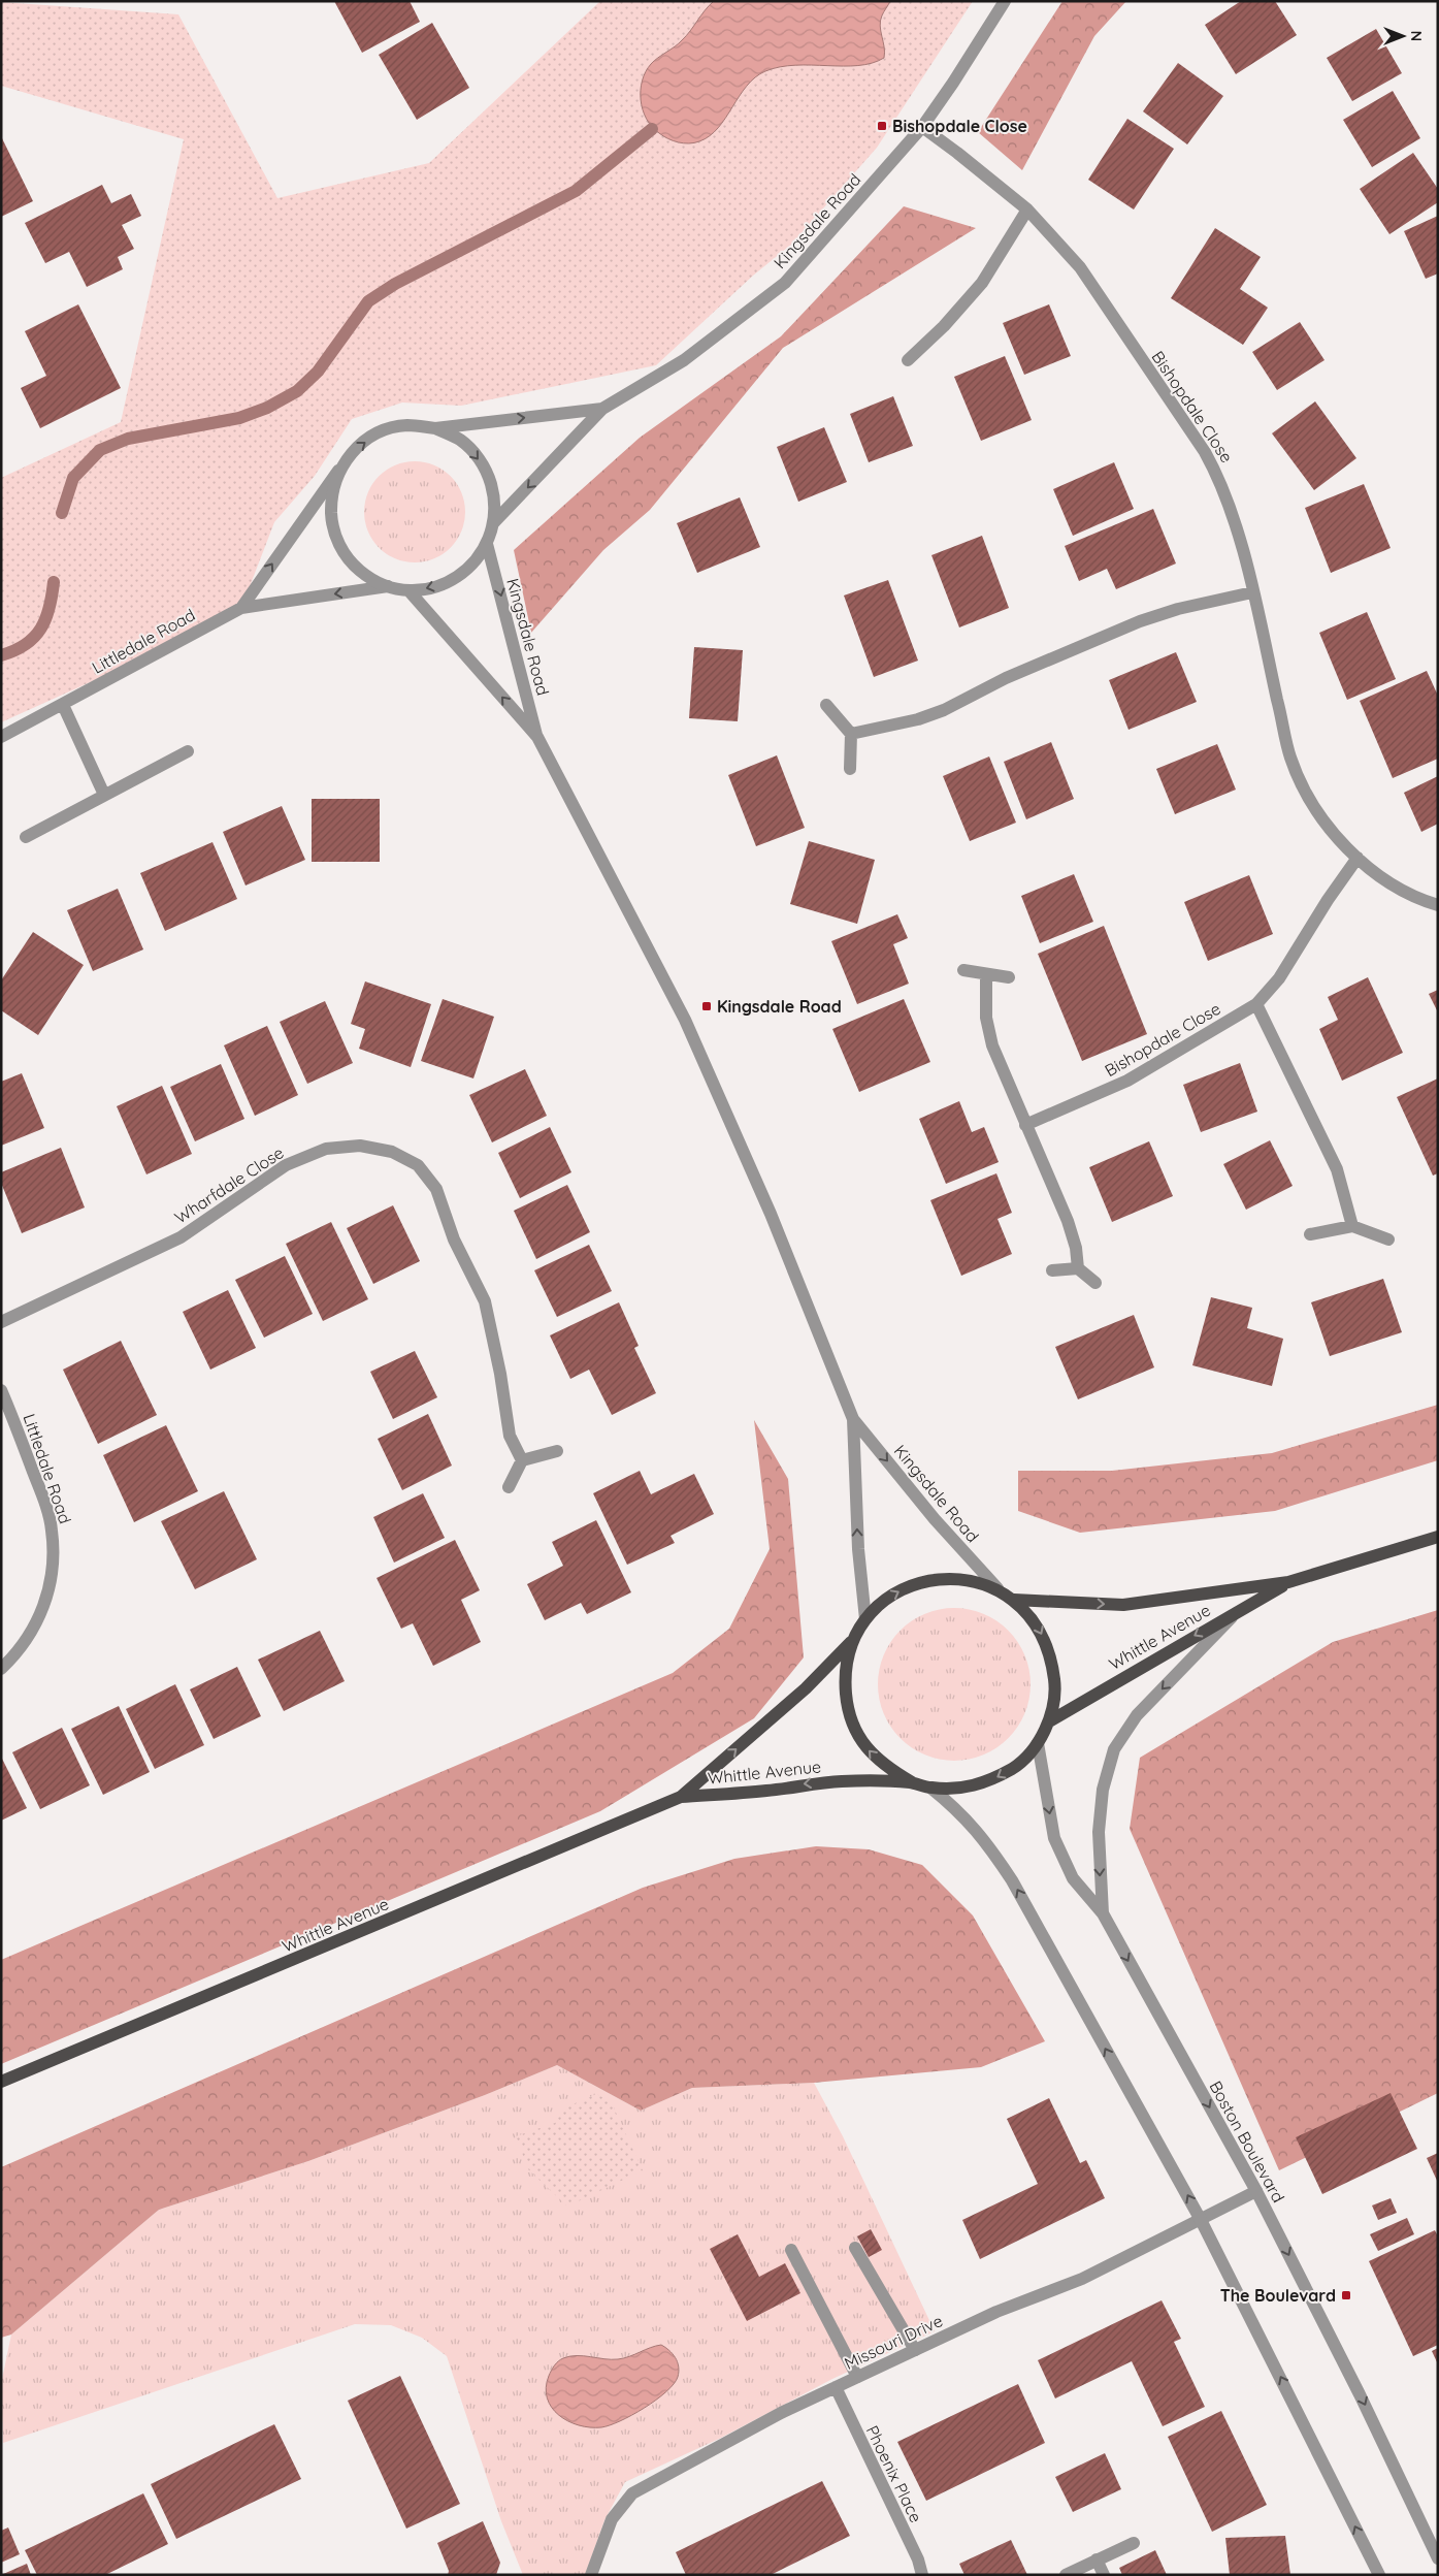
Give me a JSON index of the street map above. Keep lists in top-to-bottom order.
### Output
{
  "streets": {
    "main road": ["Whittle Avenue"],
    "street": [
      "Kingsdale Road",
      "Bishopdale Close",
      "Littledale Road",
      "Wharfdale Close",
      "Boston Boulevard",
      "Missouri Drive",
      "Phoenix Place"
    ]
  },
  "crossings": [
    ["Kingsdale Road", "Bishopdale Close"],
    ["Kingsdale Road", "Littledale Road"],
    ["Boston Boulevard", "Missouri Drive"],
    ["Missouri Drive", "Phoenix Place"]
  ],
  "places": {
    "transit": ["Bishopdale Close", "Kingsdale Road", "The Boulevard"]
  },
  "north": "right"
}
